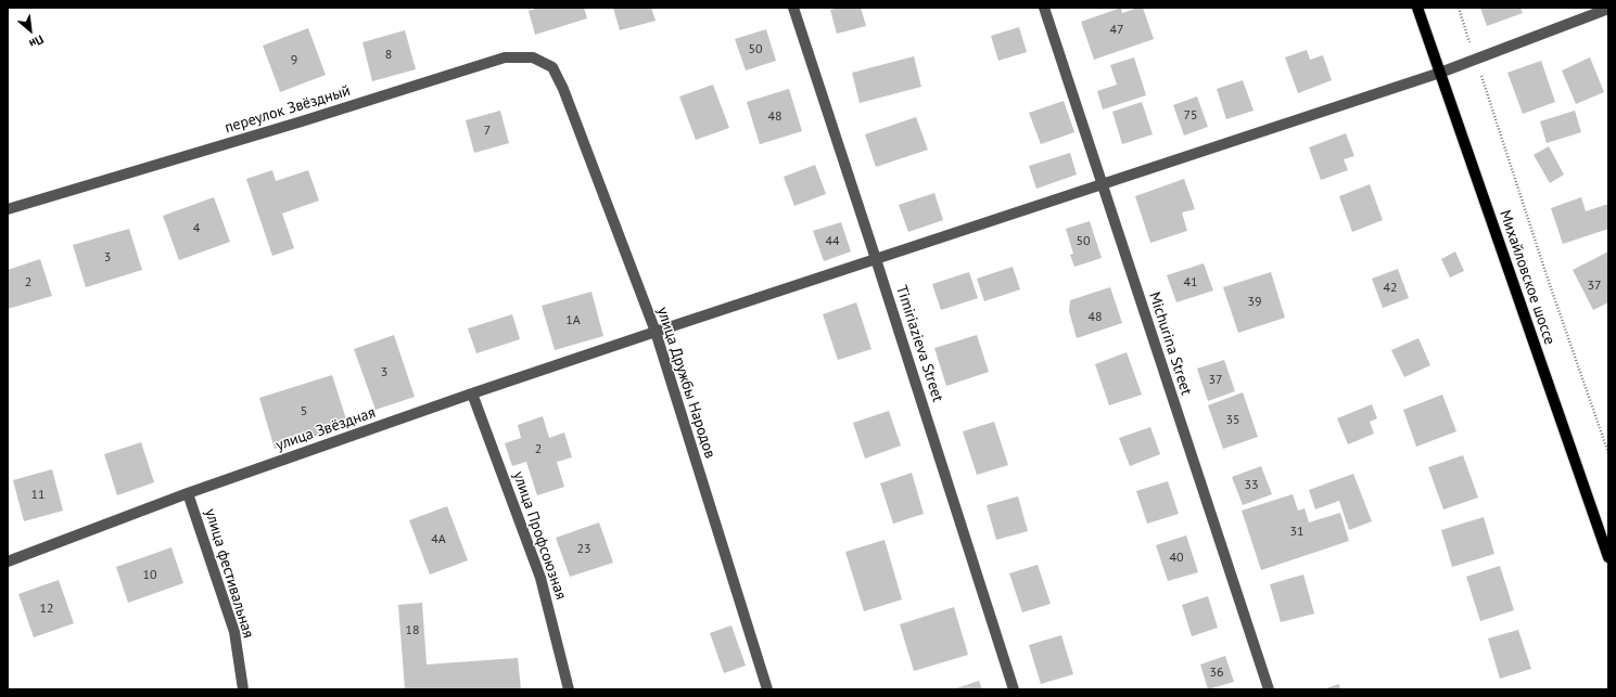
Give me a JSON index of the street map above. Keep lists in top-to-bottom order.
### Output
{
  "streets": {
    "main road": ["Михайловское шоссе"],
    "street": [
      "переулок Звёздный",
      "Timiriazieva Street",
      "Michurina Street",
      "улица Дружбы Народов",
      "улица Звёздная",
      "улица Профсоюзная",
      "улица фестивальная"
    ]
  },
  "crossings": [
    ["переулок Звёздный", "улица Дружбы Народов"],
    ["Михайловское шоссе", "улица Звёздная"],
    ["Timiriazieva Street", "улица Звёздная"],
    ["Michurina Street", "улица Звёздная"],
    ["улица Дружбы Народов", "улица Звёздная"],
    ["улица Звёздная", "улица Профсоюзная"],
    ["улица Звёздная", "улица фестивальная"]
  ],
  "house_numbers": [
    "47",
    "50",
    "8",
    "9",
    "75",
    "48",
    "7",
    "4",
    "44",
    "50",
    "3",
    "2",
    "41",
    "37",
    "42",
    "39",
    "48",
    "1А",
    "3",
    "37",
    "5",
    "35",
    "2",
    "33",
    "11",
    "31",
    "4А",
    "23",
    "40",
    "10",
    "12",
    "18",
    "36"
  ],
  "north": "bottom right"
}
